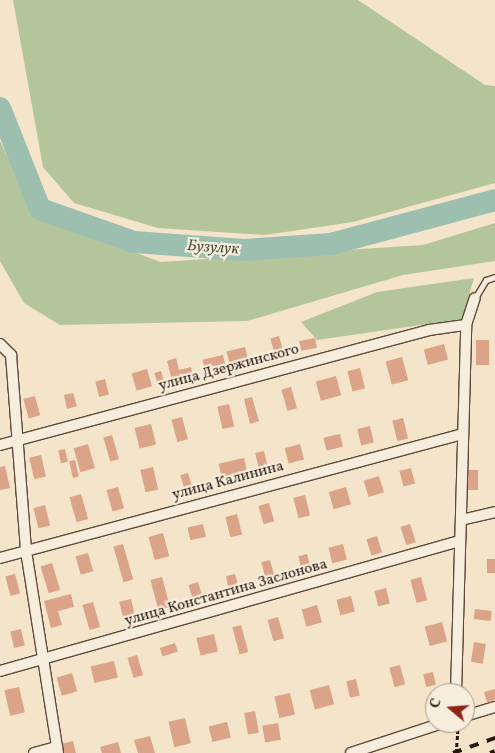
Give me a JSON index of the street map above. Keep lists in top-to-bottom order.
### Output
{
  "streets": {
    "street": ["улица Дзержинского", "улица Калинина", "улица Константина Заслонова"]
  },
  "water": ["Бузулук"],
  "north": "left"
}
